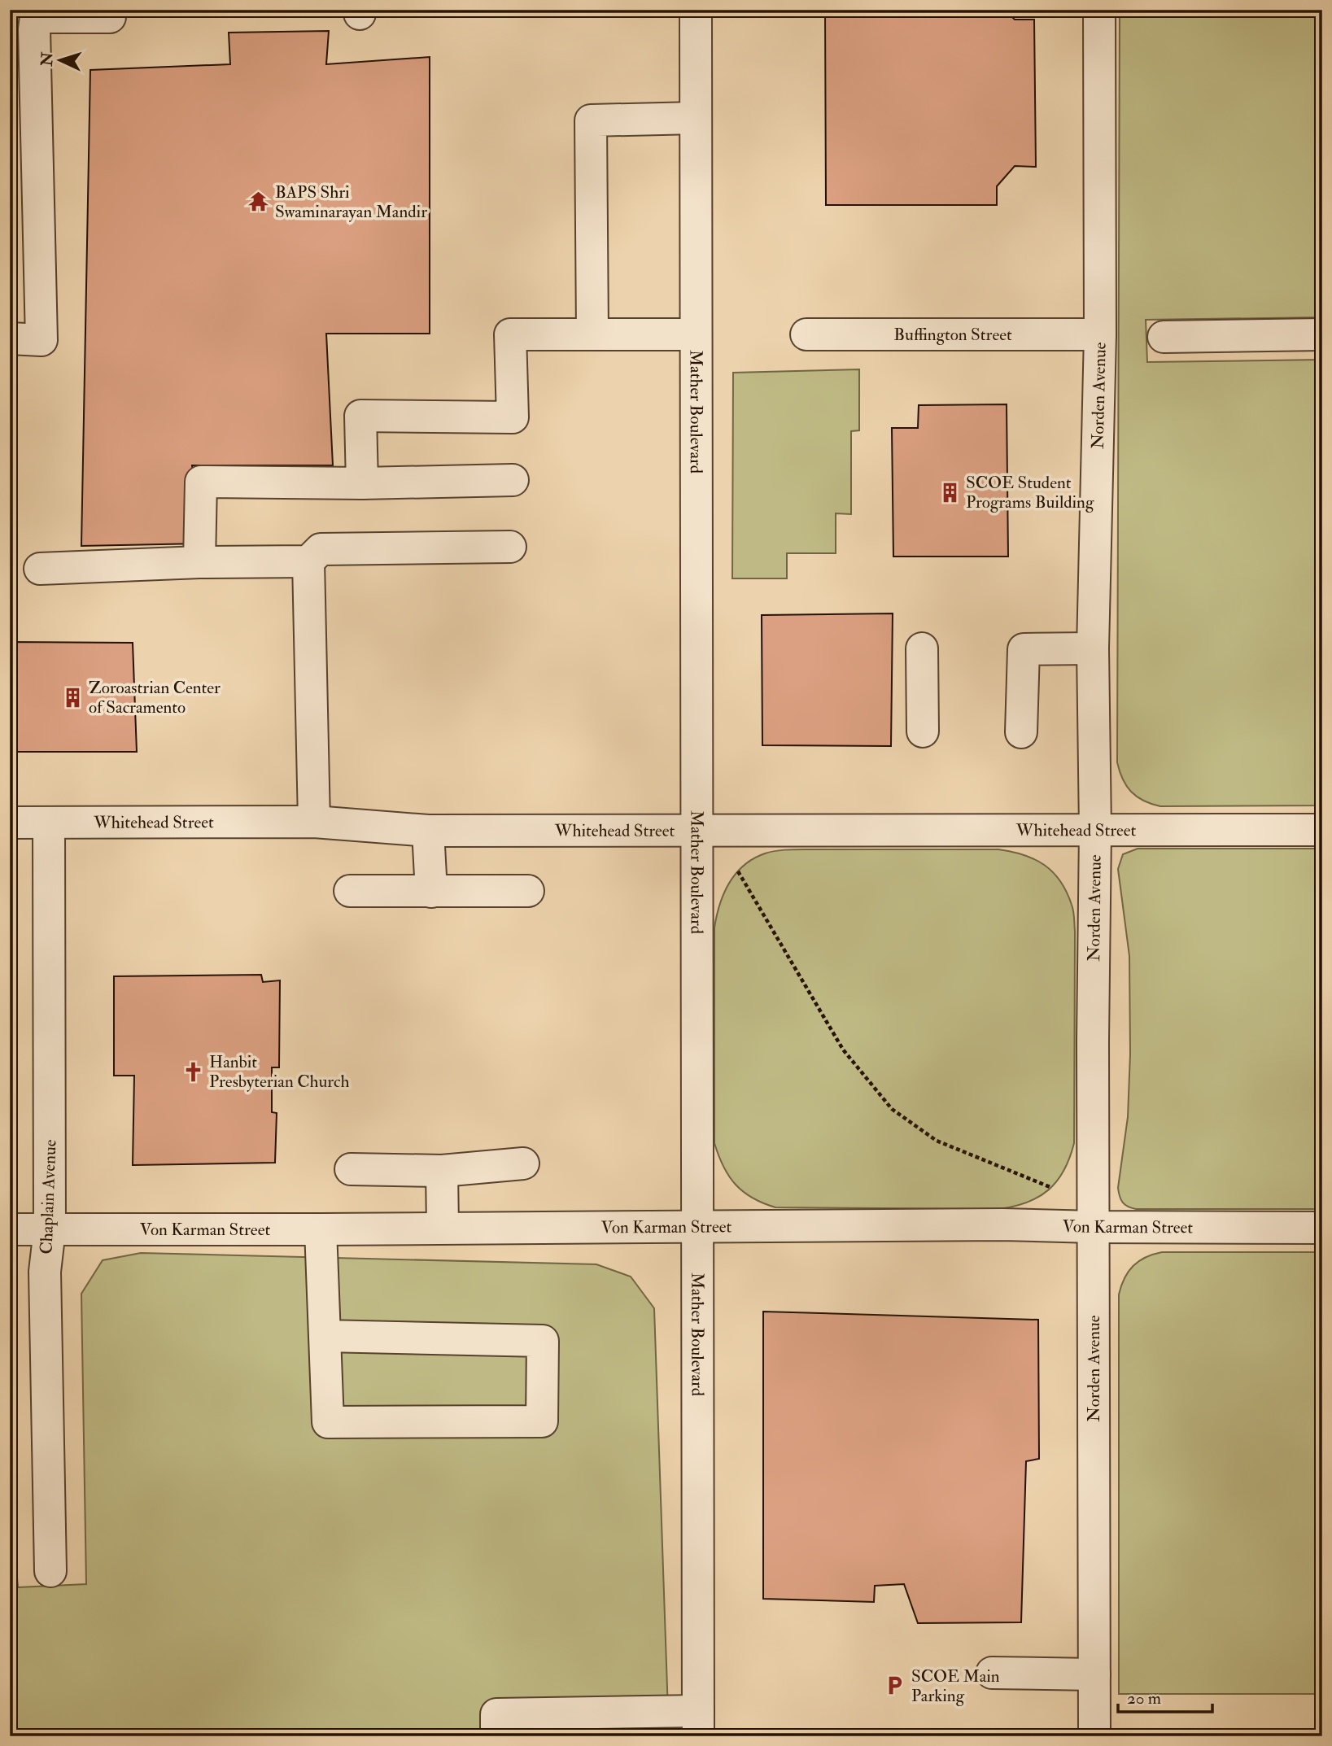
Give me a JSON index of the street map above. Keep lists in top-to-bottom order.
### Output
{
  "streets": {
    "street": [
      "Buffington Street",
      "Norden Avenue",
      "Mather Boulevard",
      "Whitehead Street",
      "Chaplain Avenue",
      "Von Karman Street"
    ]
  },
  "crossings": [
    ["Buffington Street", "Norden Avenue"],
    ["Norden Avenue", "Whitehead Street"],
    ["Norden Avenue", "Von Karman Street"],
    ["Mather Boulevard", "Whitehead Street"],
    ["Mather Boulevard", "Von Karman Street"],
    ["Whitehead Street", "Chaplain Avenue"],
    ["Chaplain Avenue", "Von Karman Street"]
  ],
  "places": {
    "temple": ["BAPS Shri Swaminarayan Mandir"],
    "building": ["SCOE Student Programs Building", "Zoroastrian Center of Sacramento"],
    "church": ["Hanbit Presbyterian Church"],
    "parking": ["SCOE Main Parking"]
  },
  "scale_bar": "20 m",
  "north": "left"
}
